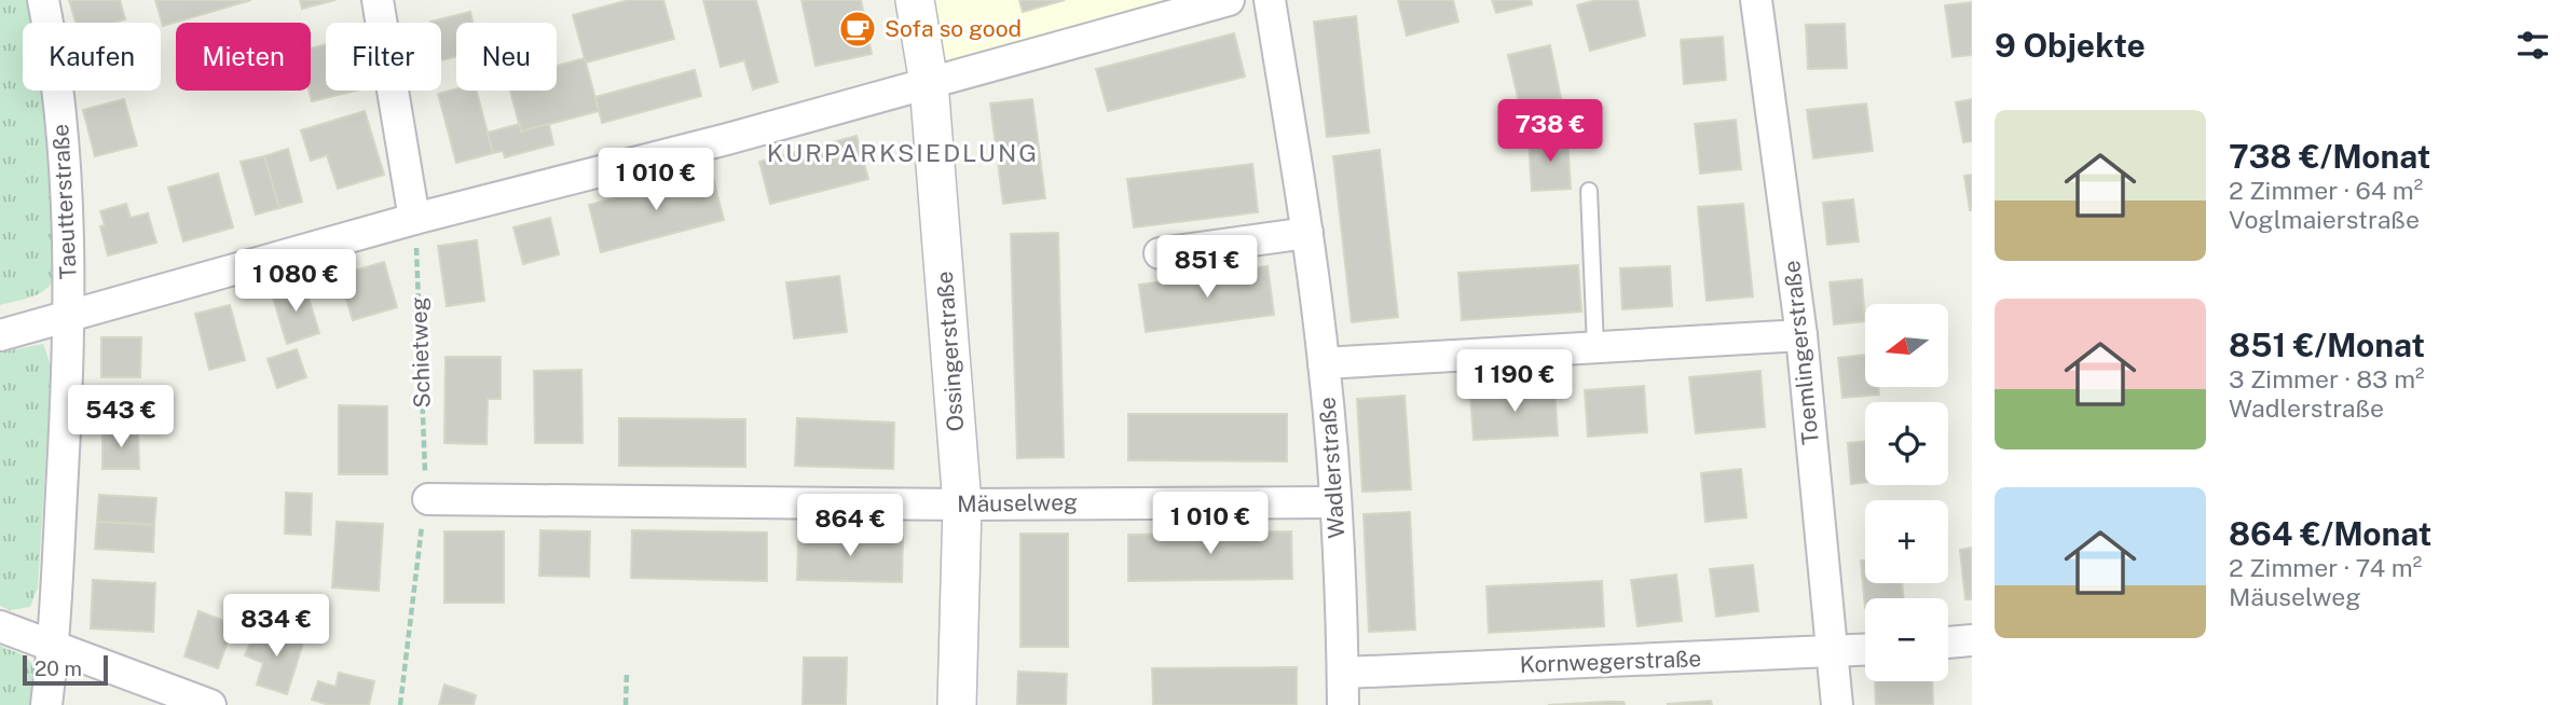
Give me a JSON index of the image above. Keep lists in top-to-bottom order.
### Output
{
  "streets": {
    "street": [
      "Taeutterstraße",
      "Ossingerstraße",
      "Toemlingerstraße",
      "Wadlerstraße",
      "Mäuselweg",
      "Kornwegerstraße"
    ],
    "path": ["Schietweg"]
  },
  "crossings": [
    ["Ossingerstraße", "Mäuselweg"],
    ["Schietweg", "Mäuselweg"],
    ["Toemlingerstraße", "Kornwegerstraße"],
    ["Wadlerstraße", "Mäuselweg"],
    ["Wadlerstraße", "Kornwegerstraße"]
  ],
  "districts": ["KURPARKSIEDLUNG"],
  "places": {
    "cafe": ["Sofa so good"]
  },
  "scale_bar": "20 m",
  "north": "left",
  "page": {
    "heading": "9 Objekte",
    "chip": [
      "Kaufen",
      "Mieten",
      "Filter",
      "Neu"
    ],
    "list": [
      {
        "name": "738 €/Monat",
        "note": "2 Zimmer · 64 m² · Voglmaierstraße"
      },
      {
        "name": "851 €/Monat",
        "note": "3 Zimmer · 83 m² · Wadlerstraße"
      },
      {
        "name": "864 €/Monat",
        "note": "2 Zimmer · 74 m² · Mäuselweg"
      }
    ],
    "price": [
      "738 €",
      "1 010 €",
      "851 €",
      "1 080 €",
      "1 190 €",
      "543 €",
      "1 010 €",
      "864 €",
      "834 €"
    ],
    "map_buttons": ["+", "−"],
    "scale": "20 m"
  }
}
